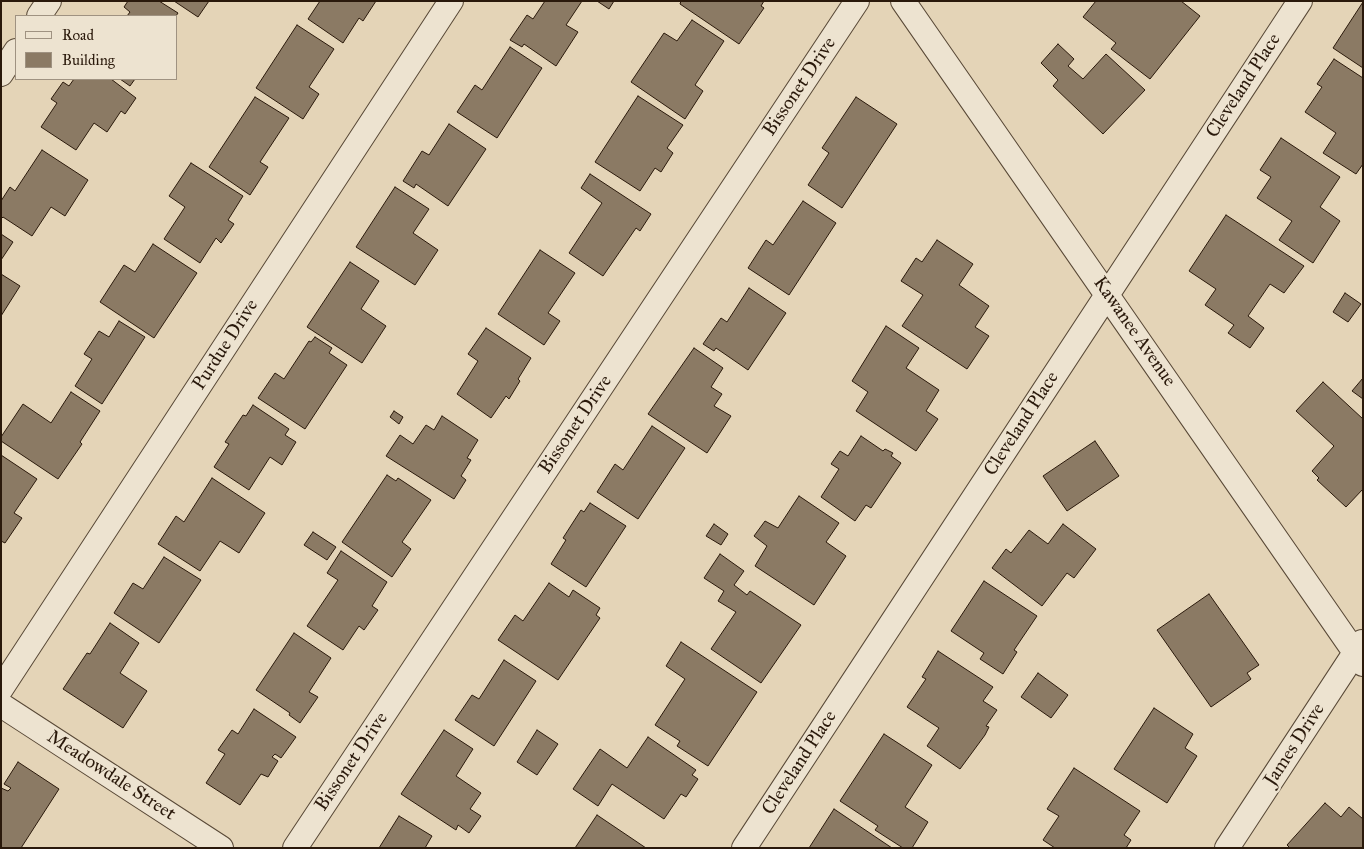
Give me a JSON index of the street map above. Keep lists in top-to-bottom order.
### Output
{
  "streets": {
    "street": [
      "Cleveland Place",
      "Bissonet Drive",
      "Kawanee Avenue",
      "Purdue Drive",
      "James Drive",
      "Meadowdale Street"
    ]
  },
  "crossings": [
    ["Cleveland Place", "Kawanee Avenue"],
    ["Kawanee Avenue", "James Drive"]
  ],
  "legend": ["Road", "Building"]
}
